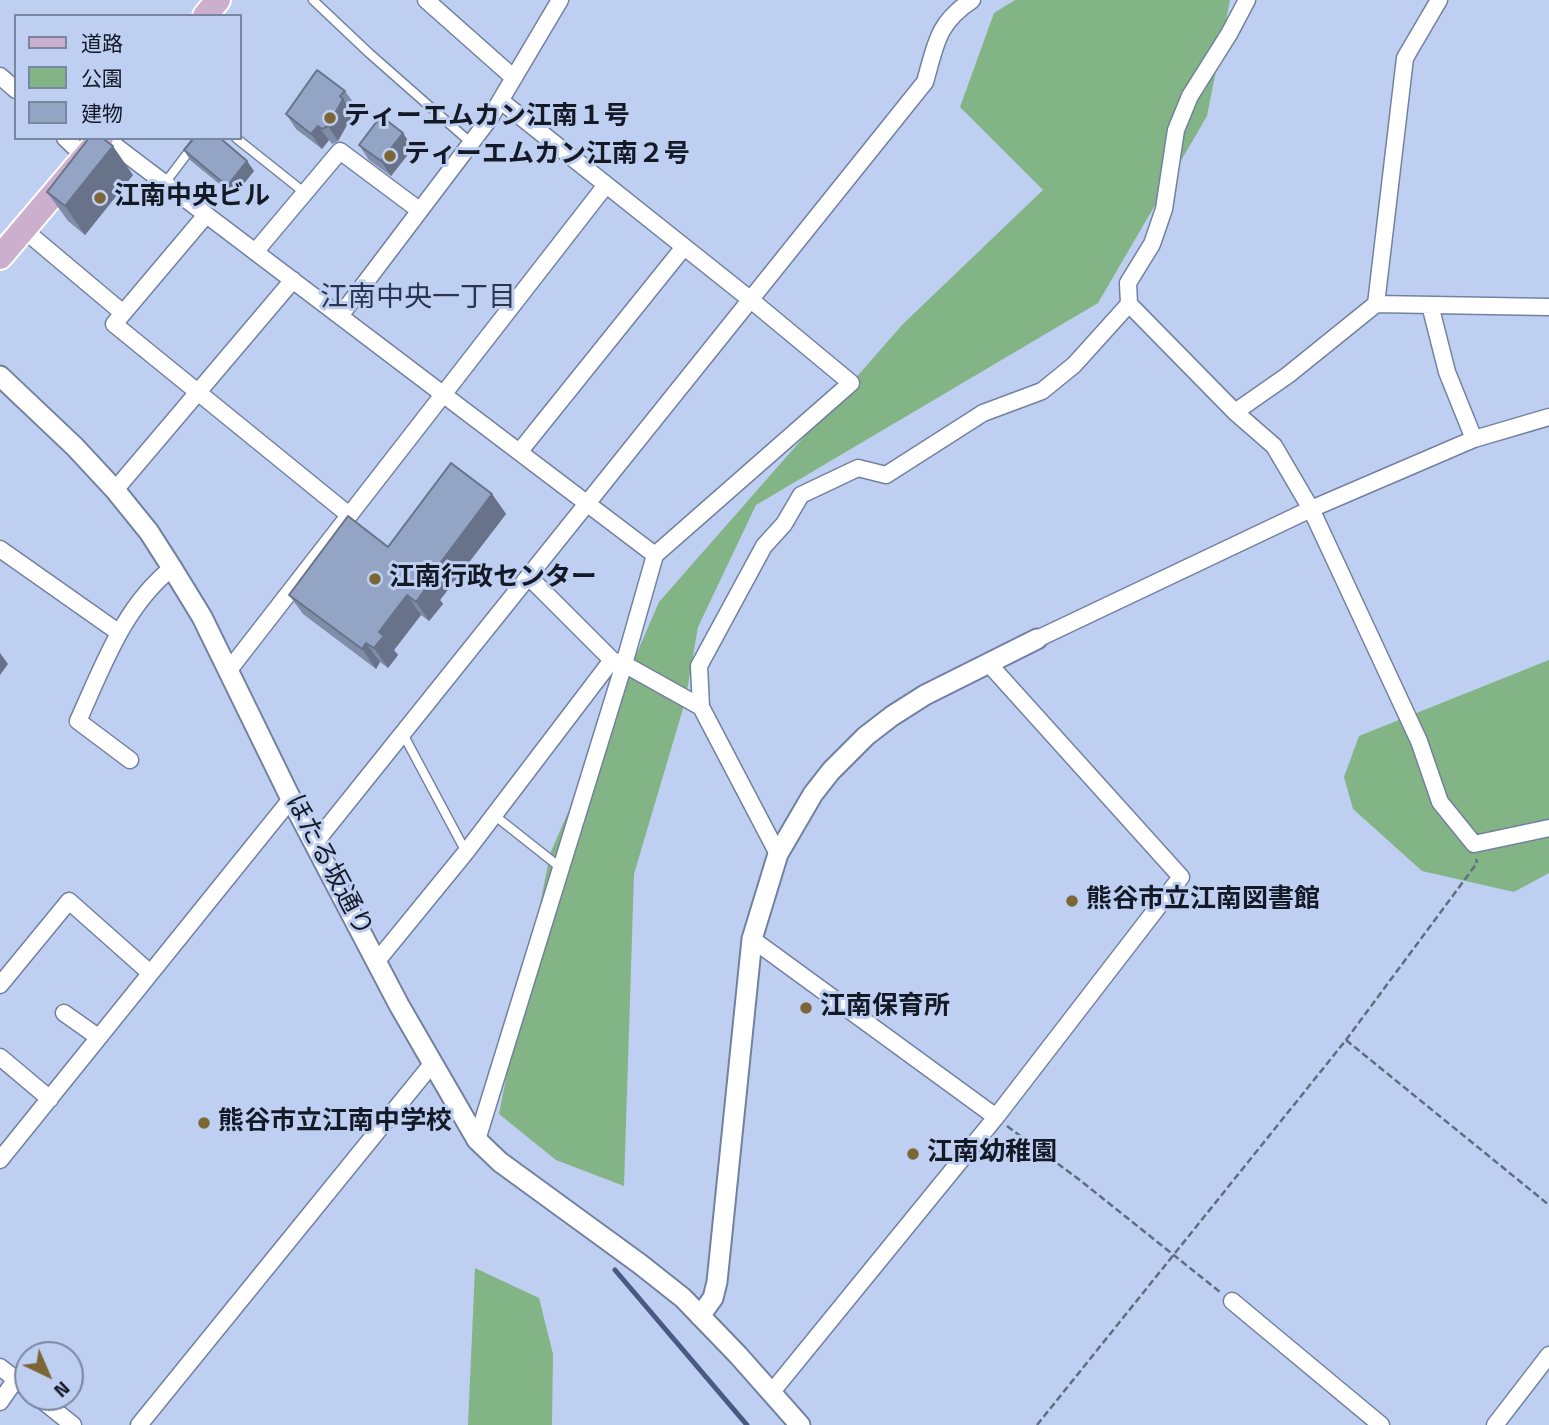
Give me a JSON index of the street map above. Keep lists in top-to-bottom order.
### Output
{
  "streets": {
    "street": ["ほたる坂通り"]
  },
  "districts": ["江南中央一丁目"],
  "places": [
    "ティーエムカン江南１号",
    "ティーエムカン江南２号",
    "江南中央ビル",
    "江南行政センター",
    "熊谷市立江南図書館",
    "江南保育所",
    "熊谷市立江南中学校",
    "江南幼稚園"
  ],
  "legend": ["道路", "公園", "建物"],
  "north": "bottom right"
}
